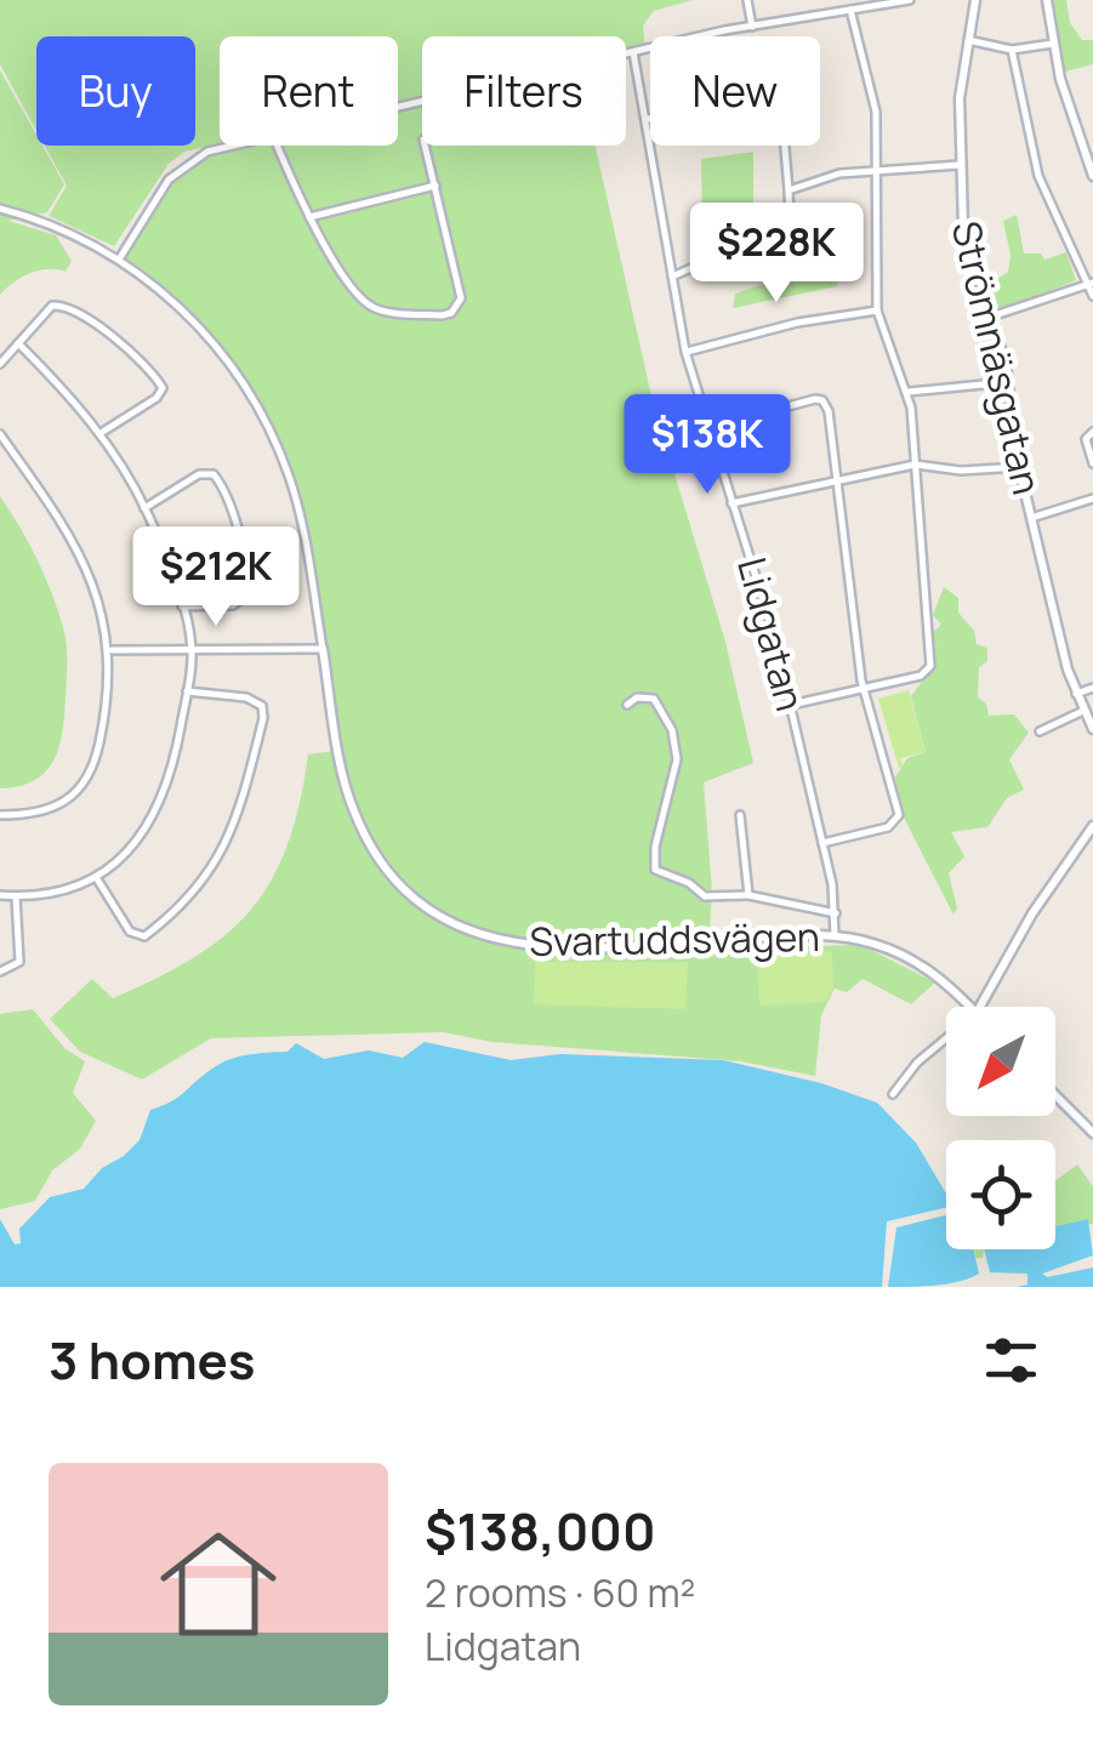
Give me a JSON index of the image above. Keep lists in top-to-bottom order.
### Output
{
  "streets": {
    "street": ["Strömnäsgatan", "Lidgatan", "Svartuddsvägen"]
  },
  "crossings": [
    ["Lidgatan", "Svartuddsvägen"]
  ],
  "north": "bottom left",
  "page": {
    "chip": [
      "Buy",
      "Rent",
      "Filters",
      "New"
    ],
    "price": ["$228K", "$138K", "$212K"],
    "heading": "3 homes",
    "list": [
      {
        "name": "$138,000",
        "note": "2 rooms · 60 m² · Lidgatan"
      }
    ]
  }
}
